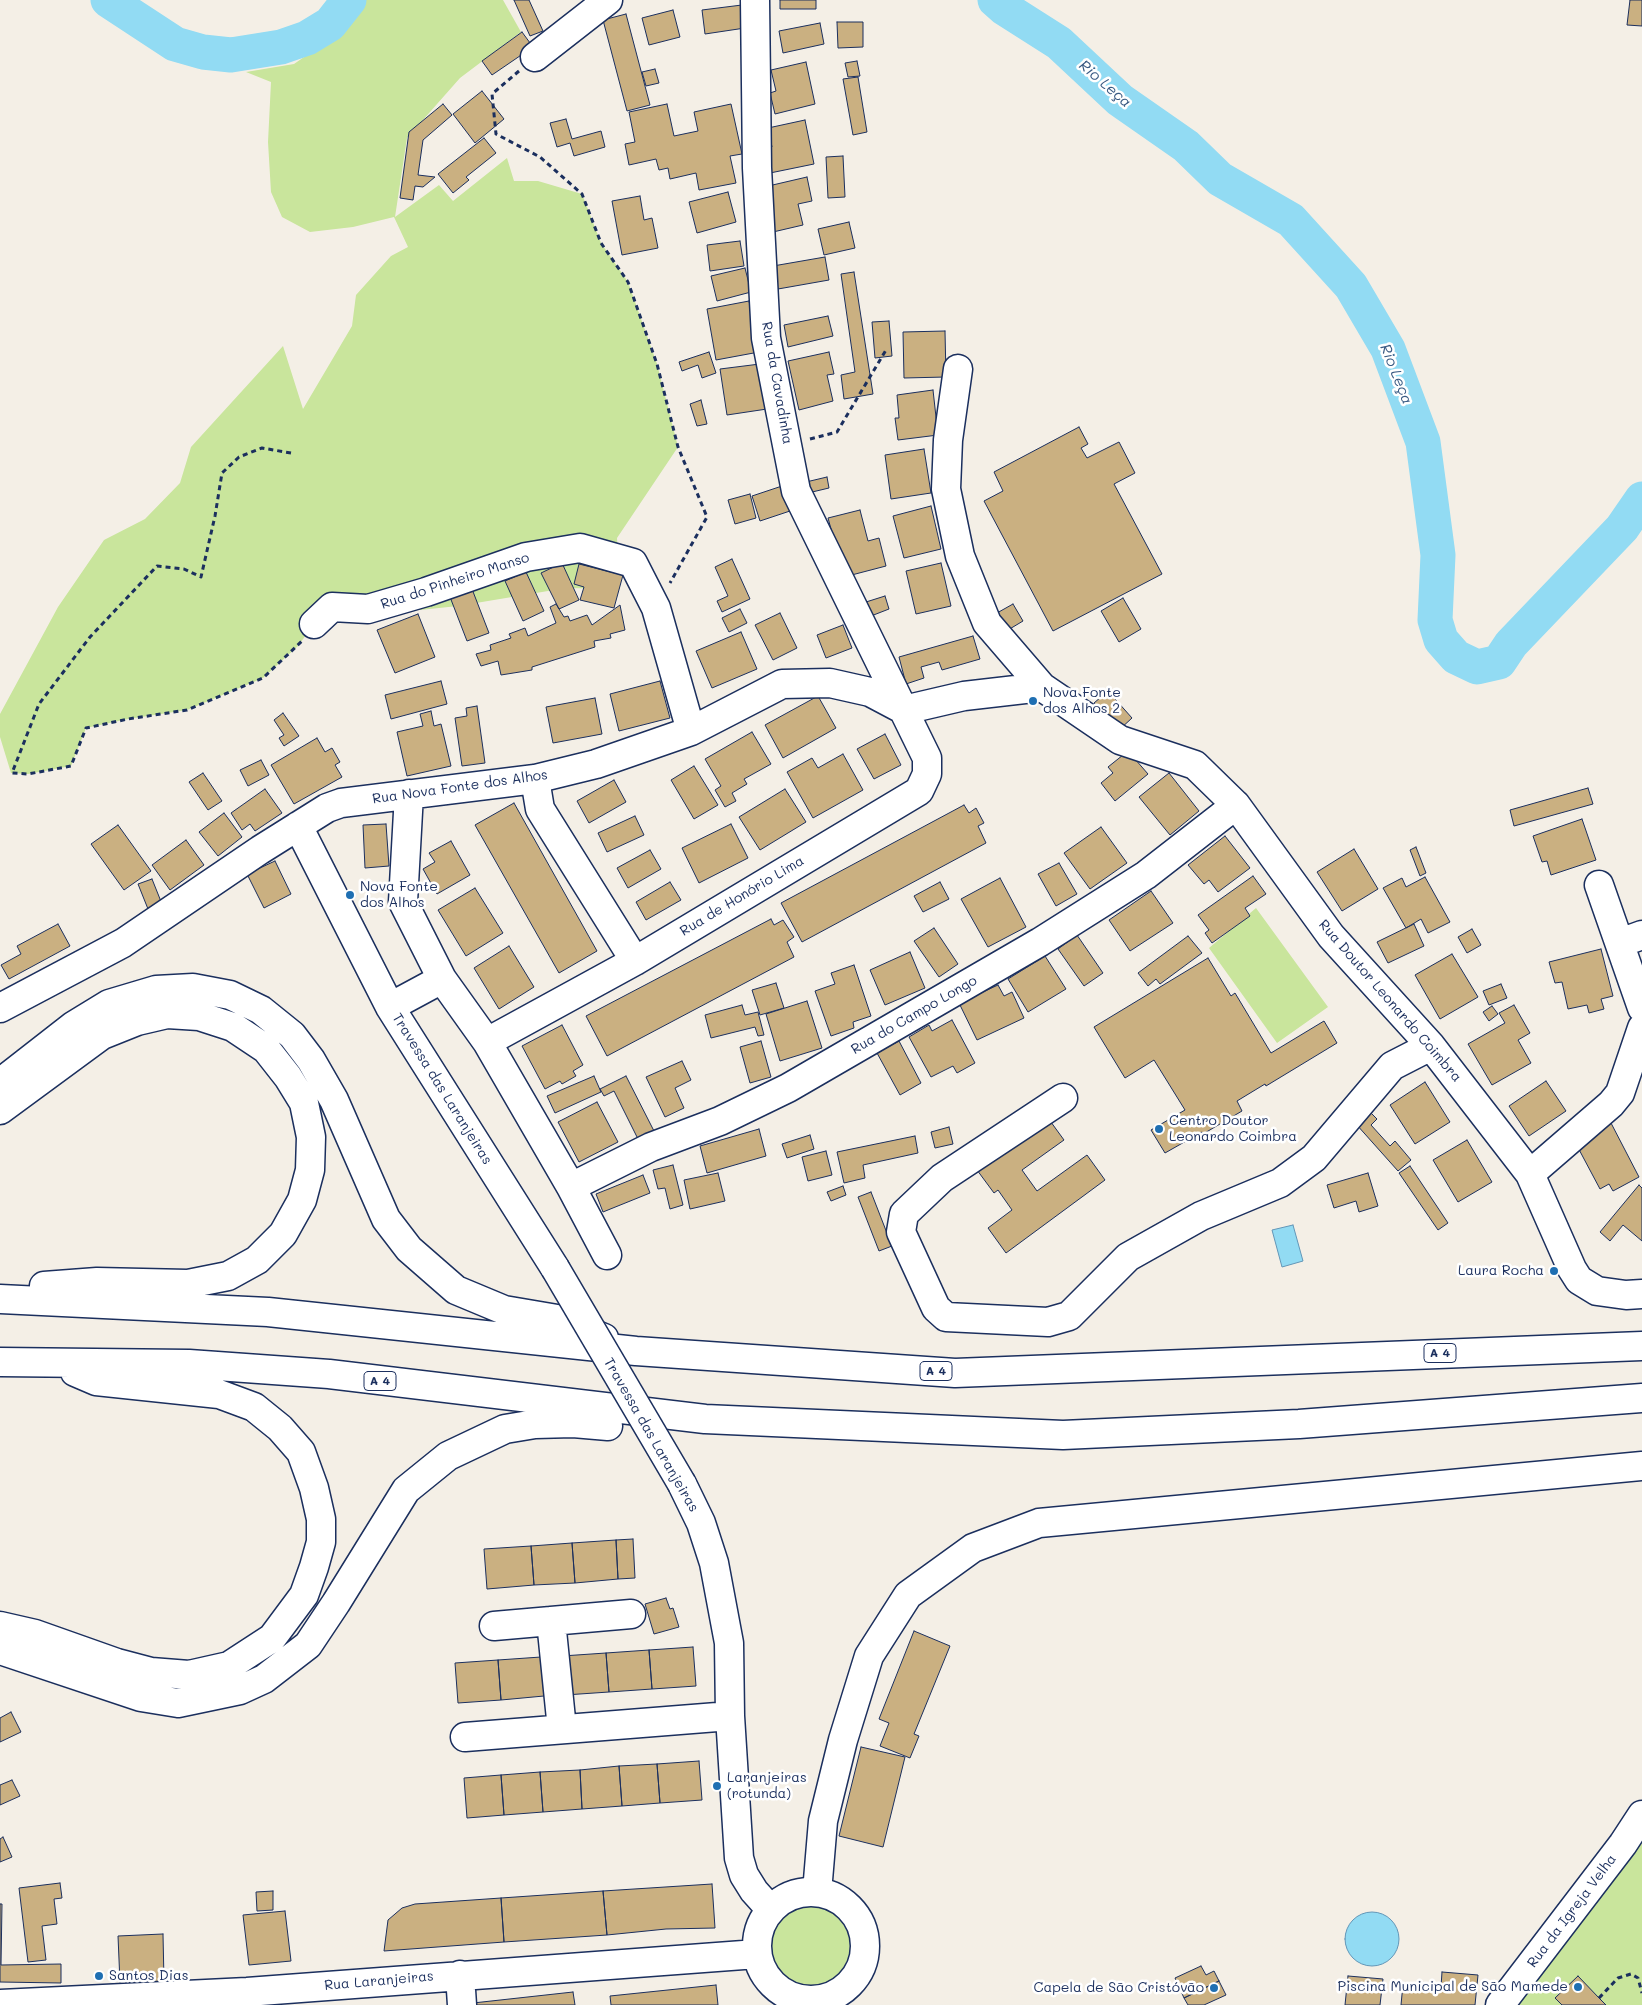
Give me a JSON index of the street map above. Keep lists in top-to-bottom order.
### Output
{
  "streets": {
    "main road": [
      "Rua da Cavadinha",
      "Rua do Pinheiro Manso",
      "Rua Nova Fonte dos Alhos",
      "Rua de Honório Lima",
      "Rua Doutor Leonardo Coimbra",
      "Rua do Campo Longo",
      "Travessa das Laranjeiras",
      "A 4",
      "Rua da Igreja Velha",
      "Rua Laranjeiras"
    ]
  },
  "crossings": [
    ["Rua da Cavadinha", "Rua Nova Fonte dos Alhos"],
    ["Rua da Cavadinha", "Rua de Honório Lima"],
    ["Rua do Pinheiro Manso", "Rua Nova Fonte dos Alhos"],
    ["Rua Nova Fonte dos Alhos", "Rua de Honório Lima"],
    ["Rua Nova Fonte dos Alhos", "Travessa das Laranjeiras"],
    ["Rua Doutor Leonardo Coimbra", "Rua do Campo Longo"],
    ["Travessa das Laranjeiras", "Rua Laranjeiras"]
  ],
  "water": ["Rio Leça"],
  "places": [
    "Nova Fonte dos Alhos 2",
    "Nova Fonte dos Alhos",
    "Centro Doutor Leonardo Coimbra",
    "Laura Rocha",
    "Laranjeiras (rotunda)",
    "Santos Dias",
    "Piscina Municipal de São Mamede",
    "Capela de São Cristóvão"
  ]
}
